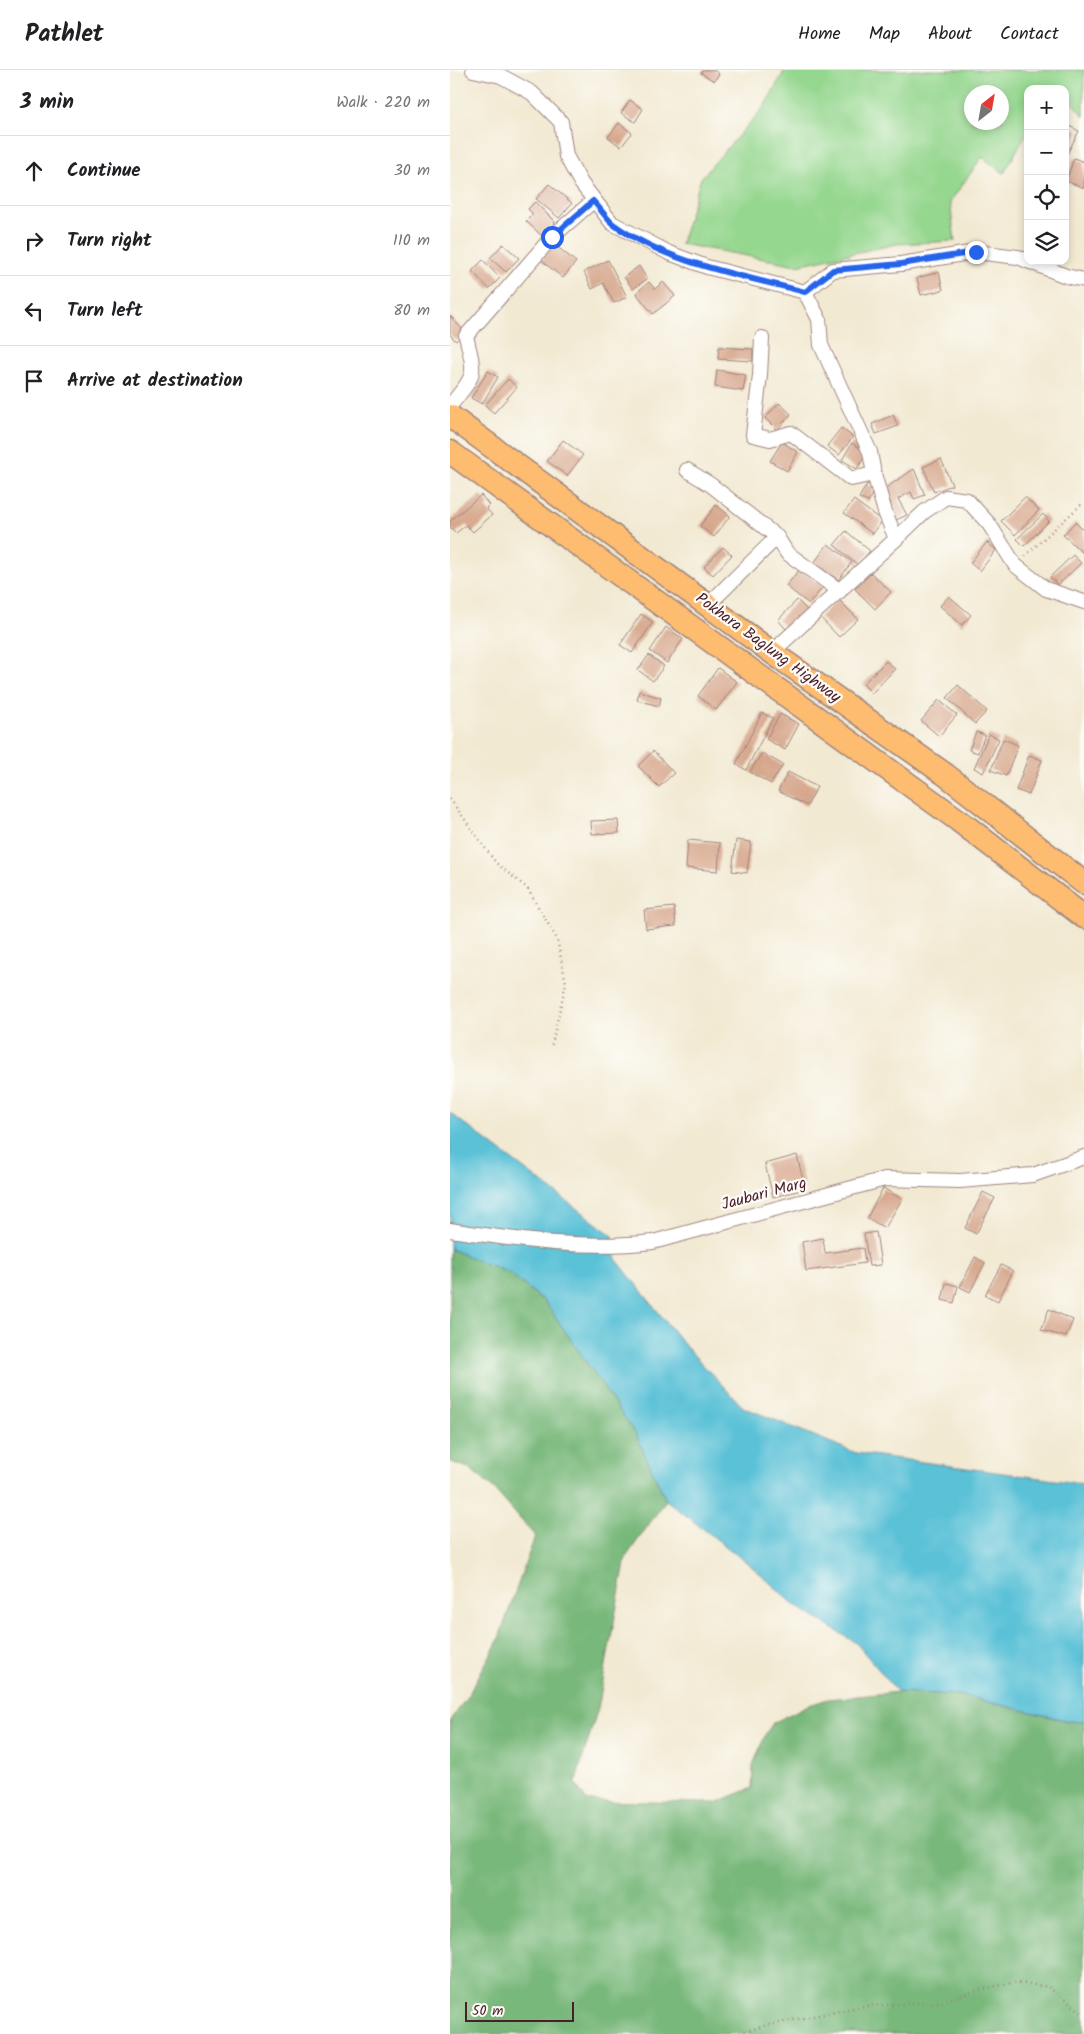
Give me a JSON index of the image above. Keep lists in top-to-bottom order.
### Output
{
  "streets": {
    "highway": ["Pokhara Baglung Highway"],
    "street": ["Jaubari Marg"]
  },
  "scale_bar": "50 m",
  "north": "top right",
  "page": {
    "header": "Pathlet",
    "nav": [
      "Home",
      "Map",
      "About",
      "Contact"
    ],
    "heading": ["3 min", "Walk · 220 m"],
    "map_buttons": ["+", "−"],
    "list": [
      ["Continue", "30 m"],
      ["Turn right", "110 m"],
      ["Turn left", "80 m"],
      "Arrive at destination"
    ],
    "scale": "50 m"
  }
}
